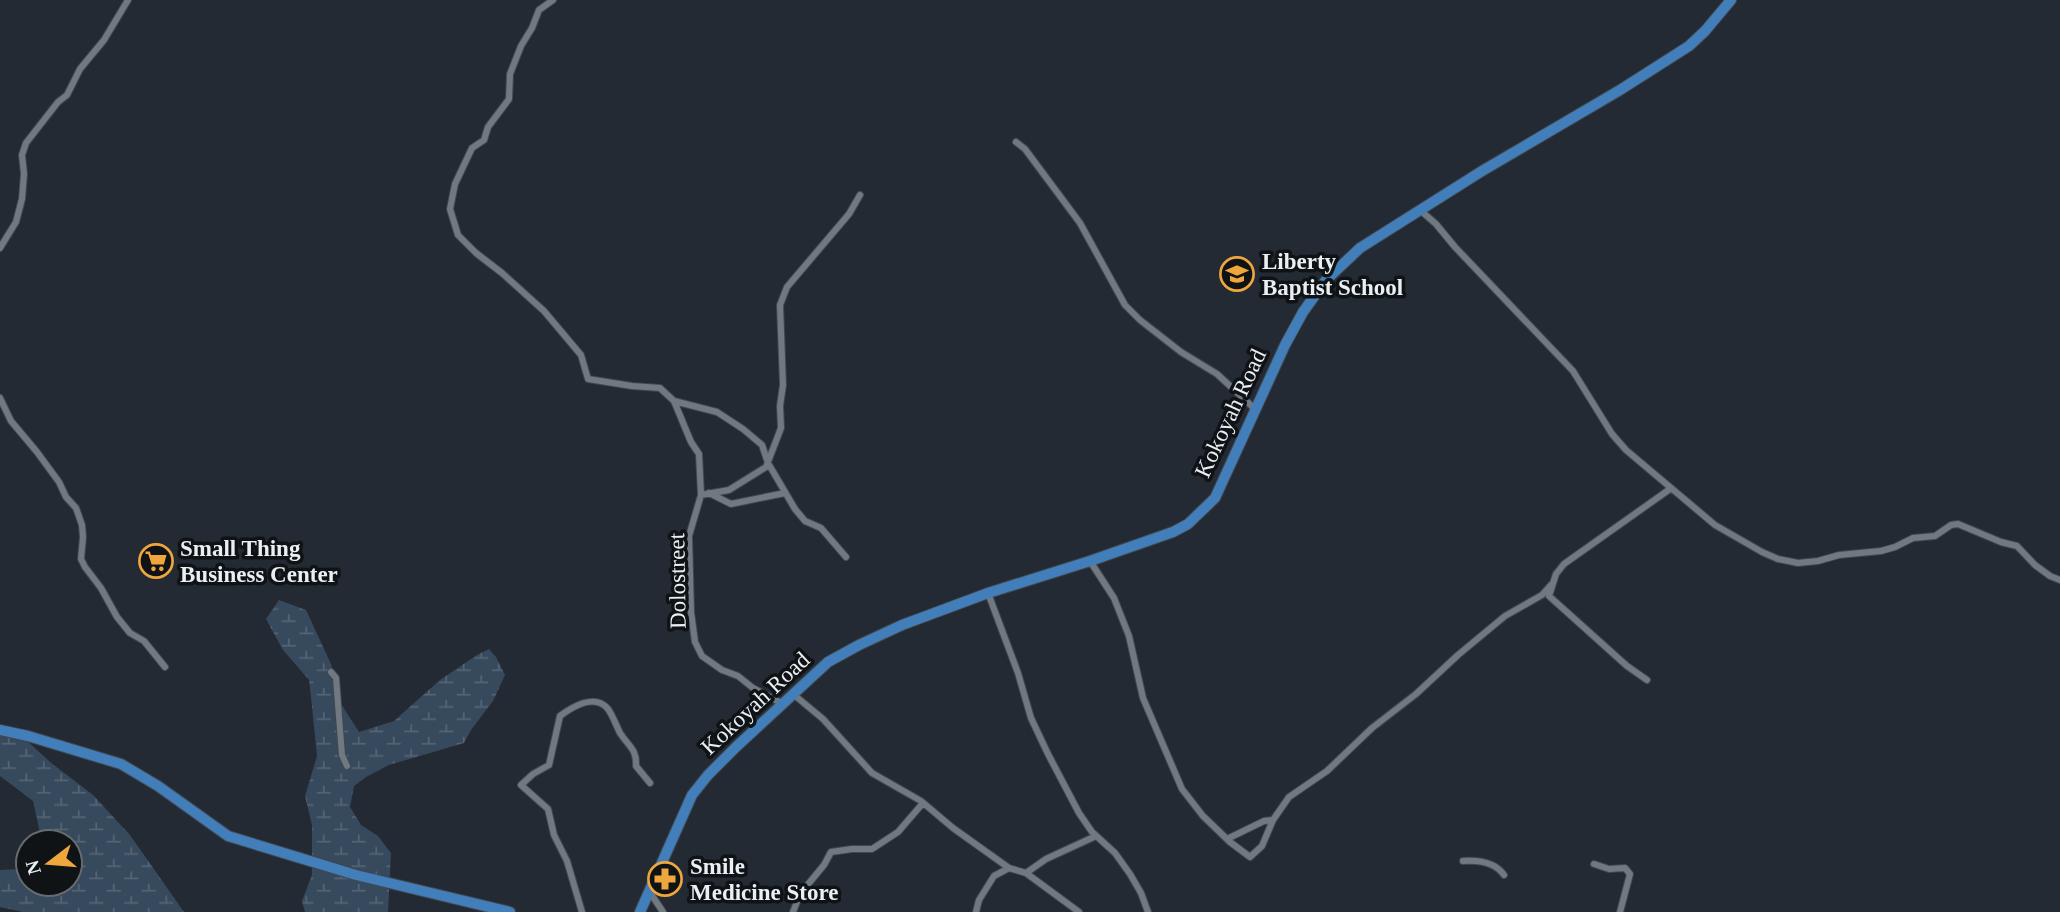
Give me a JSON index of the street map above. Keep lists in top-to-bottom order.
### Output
{
  "streets": {
    "main road": ["Kokoyah Road"],
    "street": ["Dolostreet"]
  },
  "crossings": [
    ["Kokoyah Road", "Dolostreet"]
  ],
  "places": {
    "school or university": ["Liberty Baptist School"],
    "supermarket": ["Small Thing Business Center"],
    "pharmacy": ["Smile Medicine Store"]
  },
  "north": "left"
}
